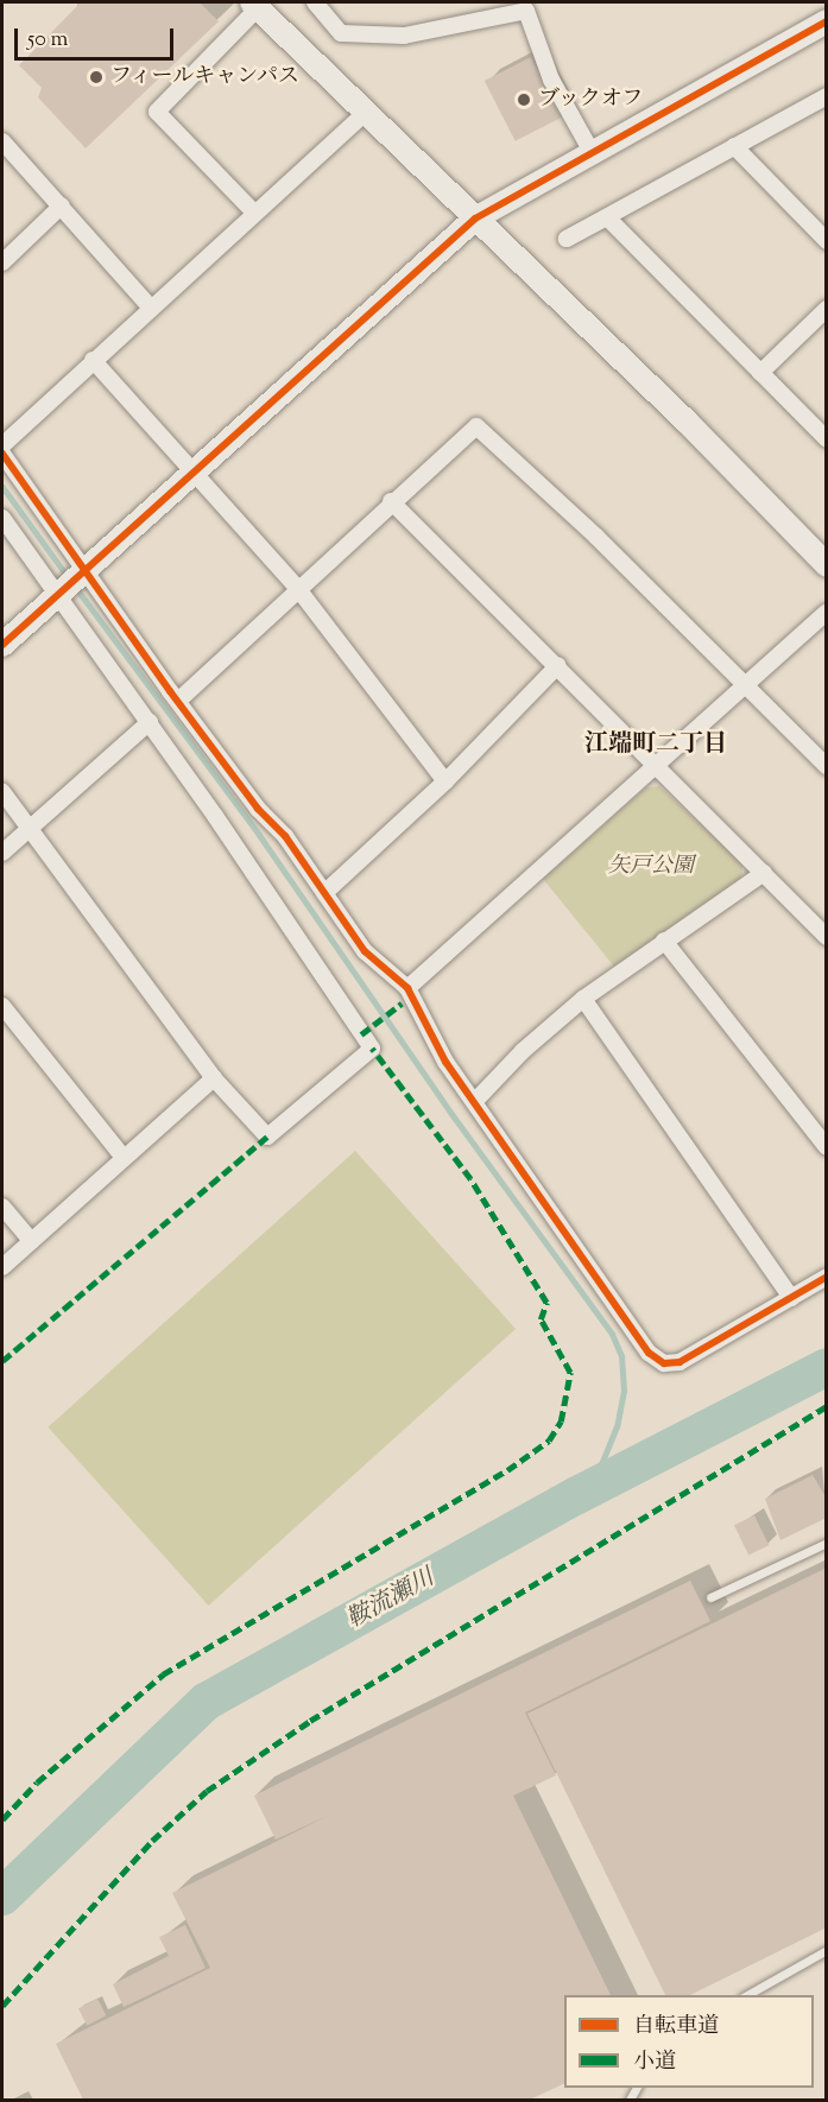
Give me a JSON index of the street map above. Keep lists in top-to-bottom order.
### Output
{
  "districts": ["江端町二丁目"],
  "water": ["鞍流瀬川"],
  "parks": ["矢戸公園"],
  "places": ["フィールキャンパス", "ブックオフ"],
  "legend": ["自転車道", "小道"],
  "scale_bar": "50 m"
}
